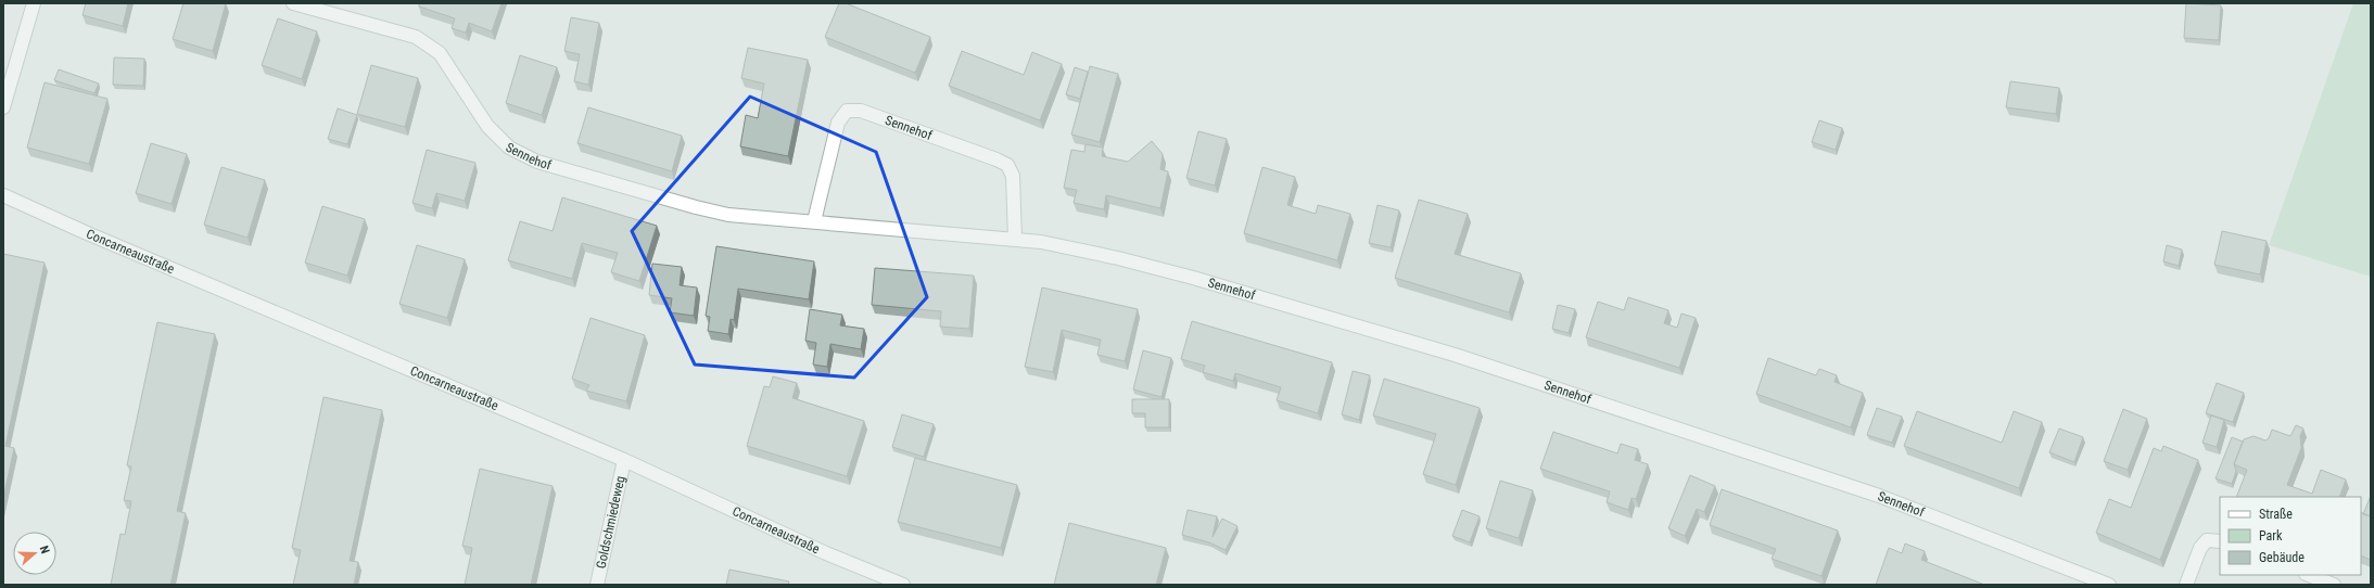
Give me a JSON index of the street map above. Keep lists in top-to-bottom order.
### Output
{
  "streets": {
    "street": ["Sennehof", "Concarneaustraße", "Goldschmiedeweg"]
  },
  "crossings": [
    ["Concarneaustraße", "Goldschmiedeweg"]
  ],
  "legend": ["Straße", "Park", "Gebäude"],
  "north": "right"
}
